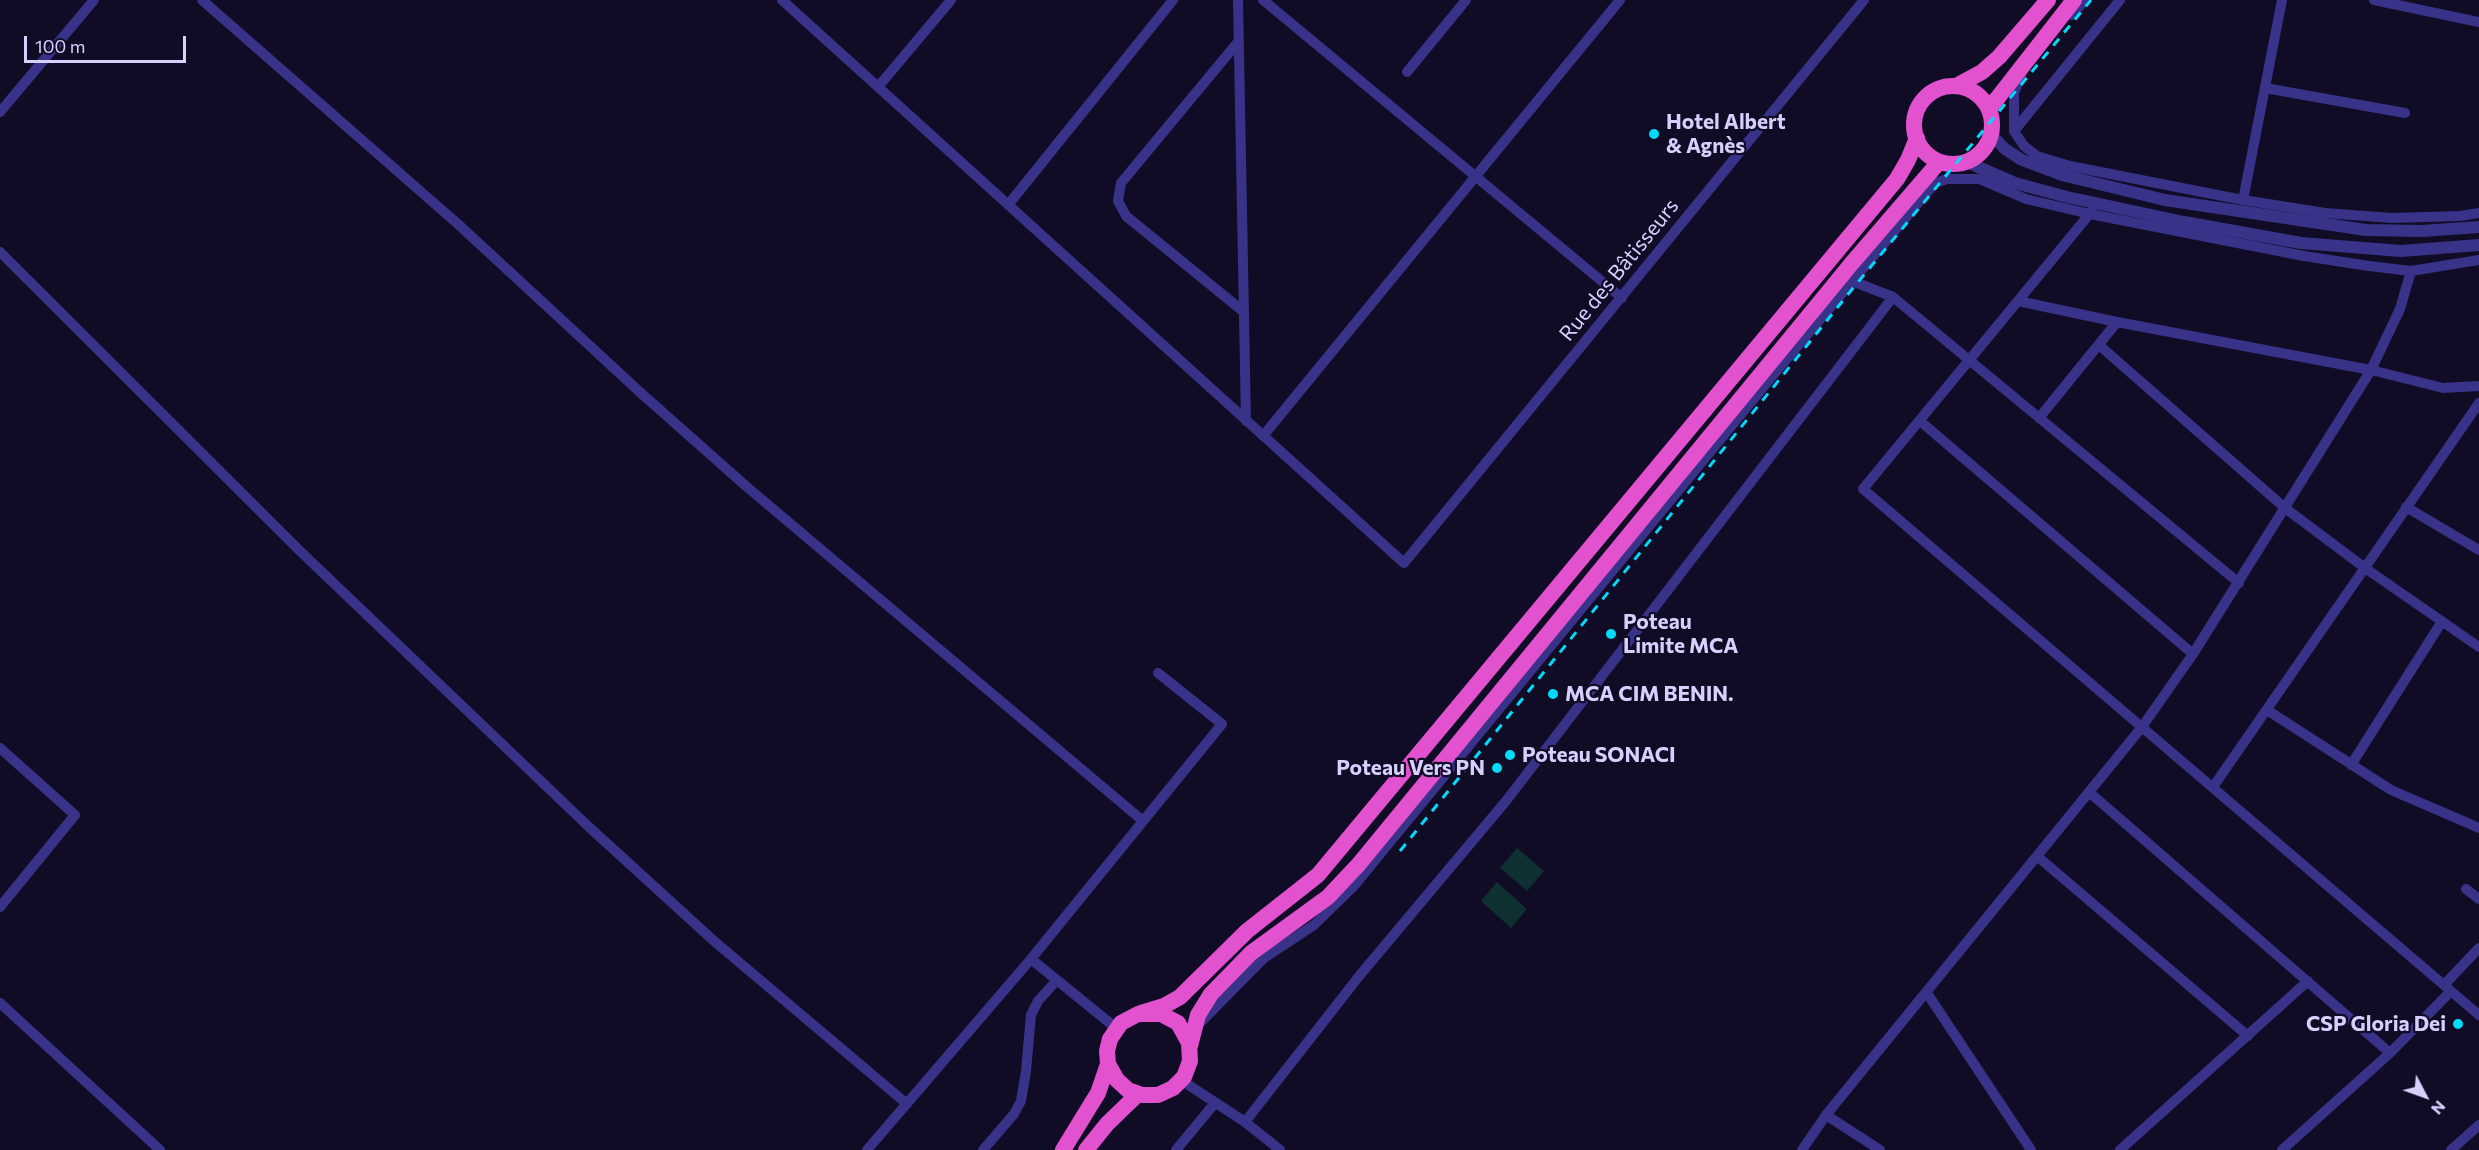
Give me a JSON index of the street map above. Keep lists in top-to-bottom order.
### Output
{
  "streets": {
    "street": ["Rue des Bâtisseurs"]
  },
  "places": [
    "Hotel Albert & Agnès",
    "Poteau Limite MCA",
    "MCA CIM BENIN.",
    "Poteau SONACI",
    "Poteau Vers PN",
    "CSP Gloria Dei"
  ],
  "scale_bar": "100 m",
  "north": "bottom right"
}
